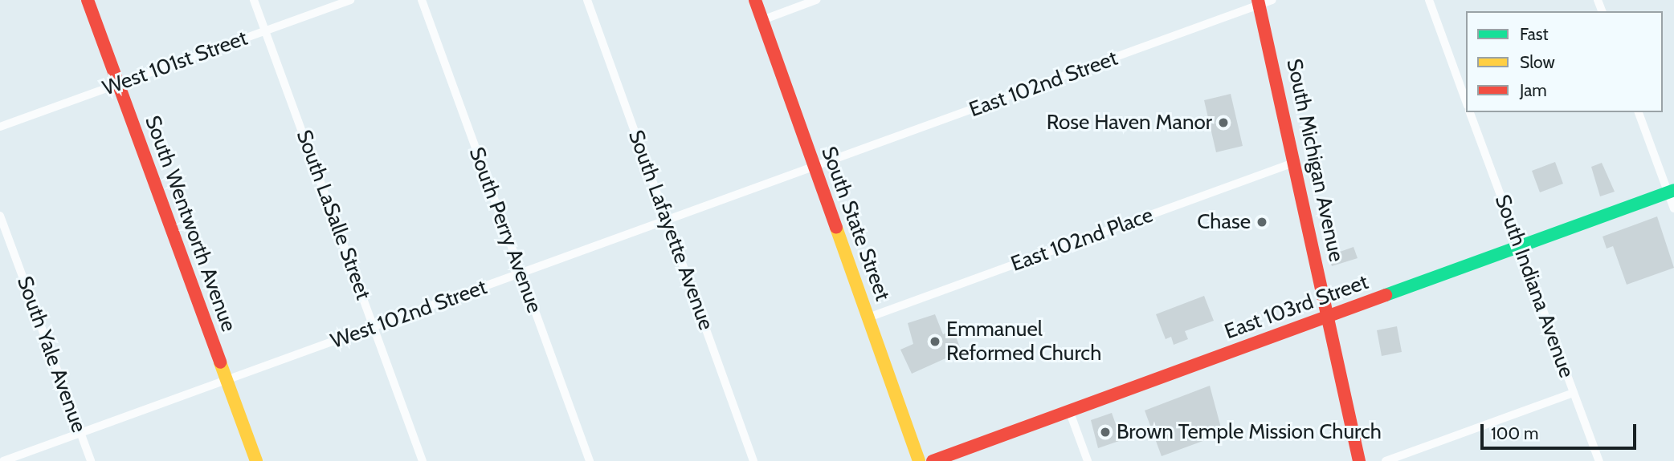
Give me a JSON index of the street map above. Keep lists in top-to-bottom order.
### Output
{
  "streets": {
    "main road": [
      "South Michigan Avenue",
      "South Wentworth Avenue",
      "South State Street",
      "East 103rd Street"
    ],
    "street": [
      "West 101st Street",
      "East 102nd Street",
      "South LaSalle Street",
      "South Perry Avenue",
      "South Lafayette Avenue",
      "East 102nd Place",
      "South Indiana Avenue",
      "West 102nd Street",
      "South Yale Avenue"
    ]
  },
  "crossings": [
    ["West 101st Street", "South LaSalle Street"],
    ["West 101st Street", "South Wentworth Avenue"],
    ["East 102nd Street", "South Michigan Avenue"],
    ["East 102nd Street", "South State Street"],
    ["East 102nd Street", "West 102nd Street"],
    ["South Michigan Avenue", "East 102nd Place"],
    ["South Michigan Avenue", "East 103rd Street"],
    ["South LaSalle Street", "West 102nd Street"],
    ["South Wentworth Avenue", "West 102nd Street"],
    ["South State Street", "East 102nd Place"],
    ["South State Street", "West 102nd Street"],
    ["South Perry Avenue", "West 102nd Street"],
    ["South Lafayette Avenue", "West 102nd Street"],
    ["South Indiana Avenue", "East 103rd Street"],
    ["West 102nd Street", "South Yale Avenue"]
  ],
  "places": [
    "Rose Haven Manor",
    "Chase",
    "Emmanuel Reformed Church",
    "Brown Temple Mission Church"
  ],
  "legend": ["Fast", "Slow", "Jam"],
  "scale_bar": "100 m"
}
